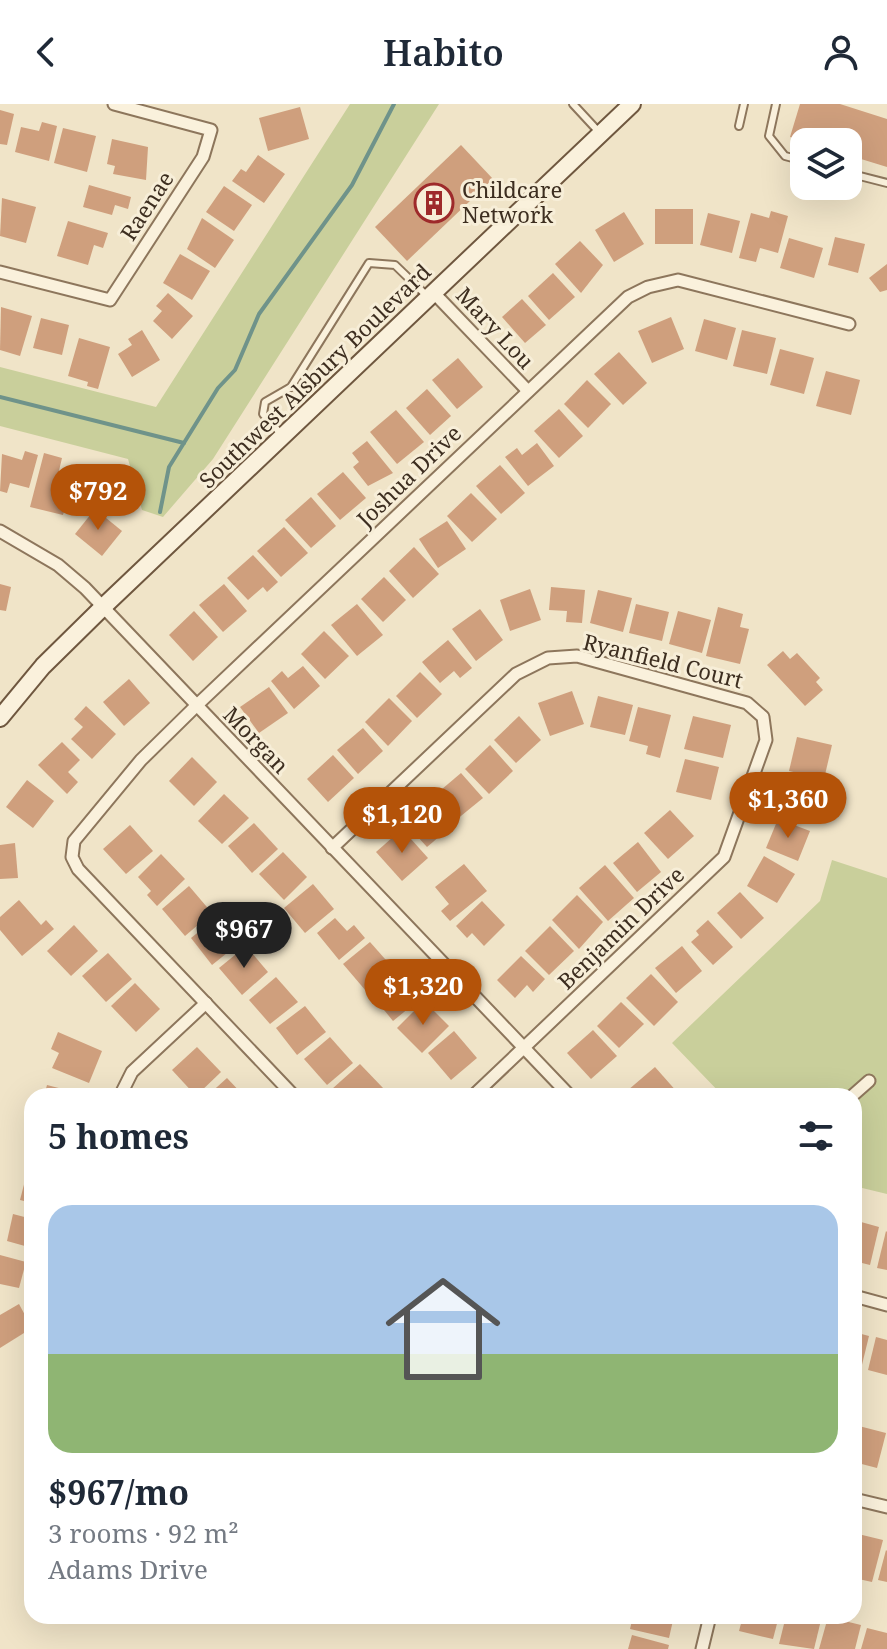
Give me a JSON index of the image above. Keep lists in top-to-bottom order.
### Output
{
  "streets": {
    "main road": ["Southwest Alsbury Boulevard"],
    "street": [
      "Raenae",
      "Mary Lou",
      "Joshua Drive",
      "Ryanfield Court",
      "Morgan",
      "Benjamin Drive"
    ]
  },
  "crossings": [
    ["Mary Lou", "Southwest Alsbury Boulevard"],
    ["Mary Lou", "Joshua Drive"],
    ["Southwest Alsbury Boulevard", "Morgan"],
    ["Joshua Drive", "Morgan"],
    ["Ryanfield Court", "Morgan"],
    ["Ryanfield Court", "Benjamin Drive"],
    ["Morgan", "Benjamin Drive"]
  ],
  "places": {
    "building": ["Childcare Network"]
  },
  "page": {
    "header": "Habito",
    "price": [
      "$792",
      "$1,360",
      "$1,120",
      "$967",
      "$1,320"
    ],
    "heading": "5 homes",
    "list": [
      {
        "name": "$967/mo",
        "note": "3 rooms · 92 m² · Adams Drive"
      }
    ]
  }
}
